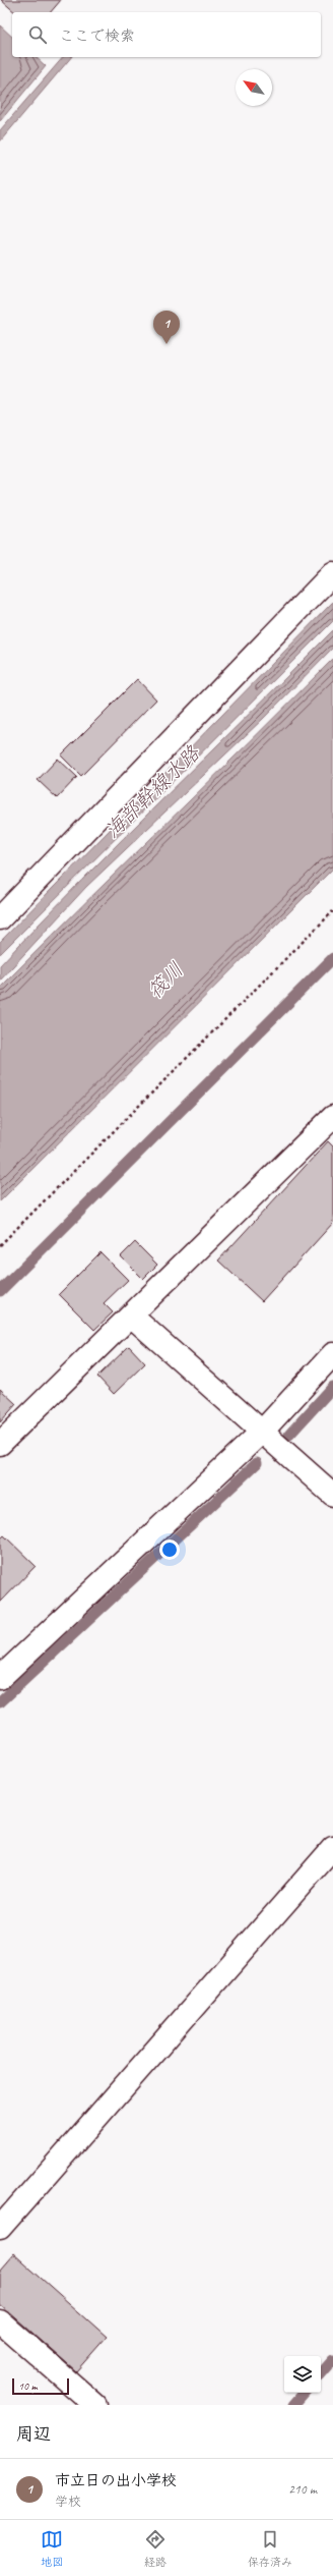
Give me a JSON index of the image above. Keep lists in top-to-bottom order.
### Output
{
  "water": ["海部幹線水路", "筏川"],
  "scale_bar": "10 m",
  "north": "top left",
  "page": {
    "search": "ここで検索",
    "pins": "1",
    "scale": "10 m",
    "heading": "周辺",
    "list": [
      {
        "mark": "1",
        "name": "市立日の出小学校",
        "note": "学校",
        "value": "210 m"
      }
    ],
    "nav": ["地図", "経路", "保存済み"]
  }
}
